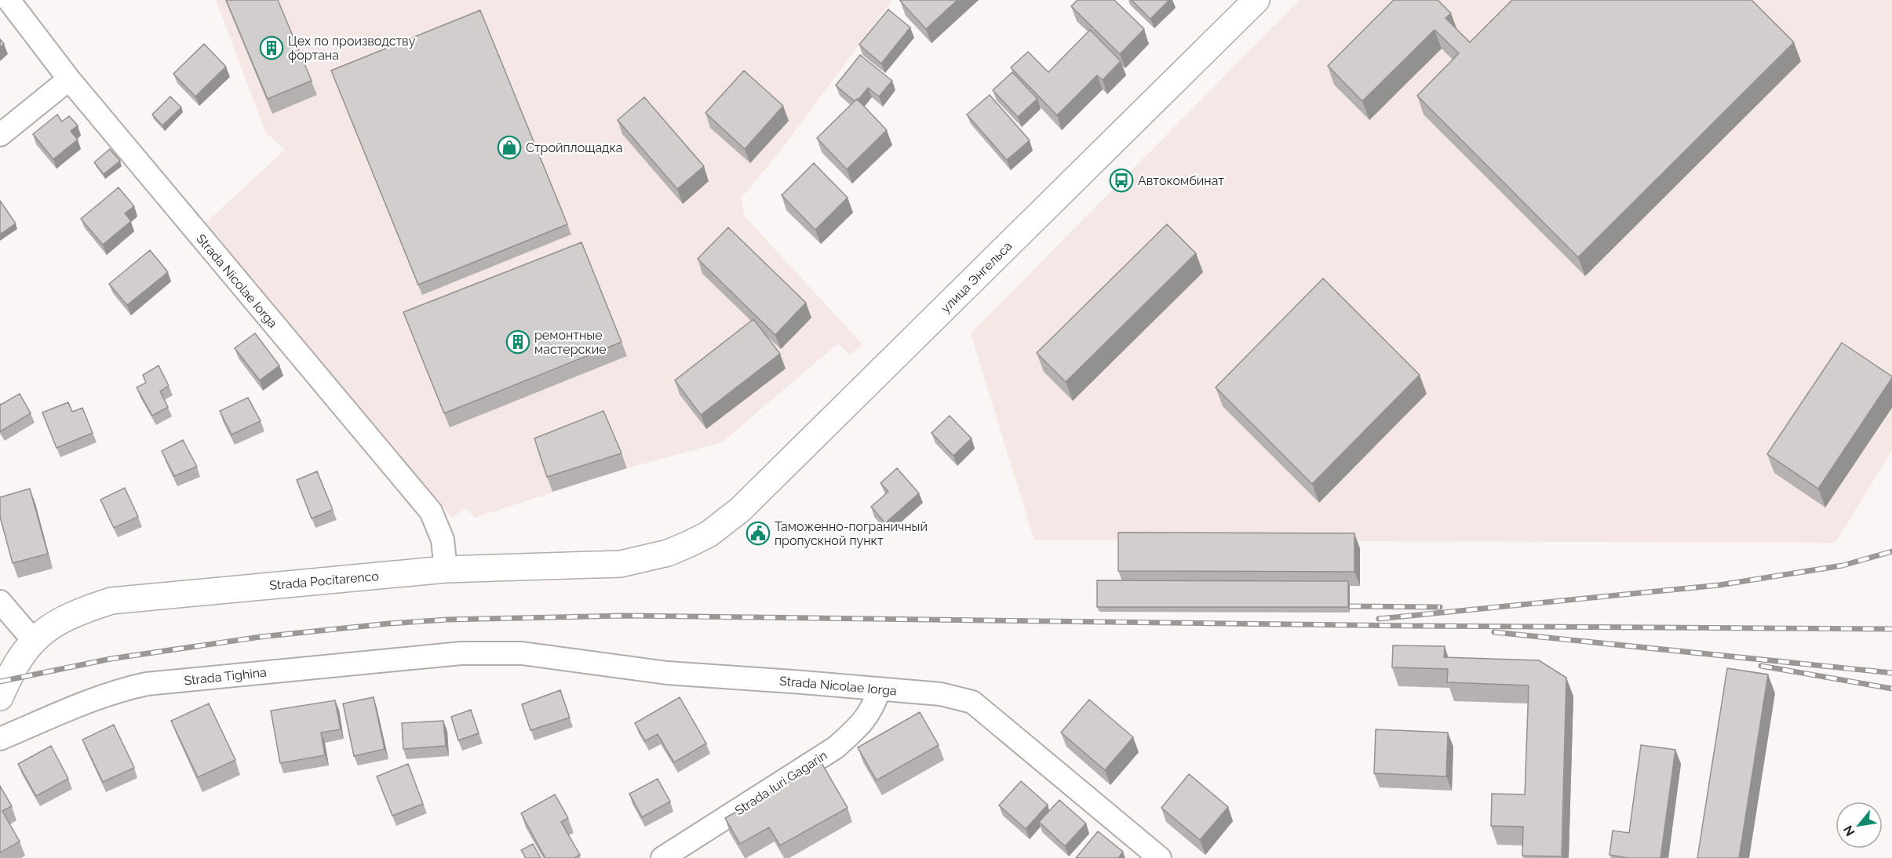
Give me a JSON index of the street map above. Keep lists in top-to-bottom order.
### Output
{
  "streets": {
    "street": [
      "улица Энгельса",
      "Strada Nicolae Iorga",
      "Strada Pocitarenco",
      "Strada Tighina",
      "Strada Iuri Gagarin"
    ]
  },
  "crossings": [
    ["улица Энгельса", "Strada Pocitarenco"],
    ["Strada Nicolae Iorga", "Strada Pocitarenco"],
    ["Strada Nicolae Iorga", "Strada Tighina"],
    ["Strada Nicolae Iorga", "Strada Iuri Gagarin"]
  ],
  "places": {
    "building": ["Цех по производству фортана", "ремонтные мастерские"],
    "shop": ["Стройплощадка"],
    "bus stop": ["Автокомбинат"],
    "public building": ["Таможенно-пограничный пропускной пункт"]
  },
  "north": "bottom left"
}
